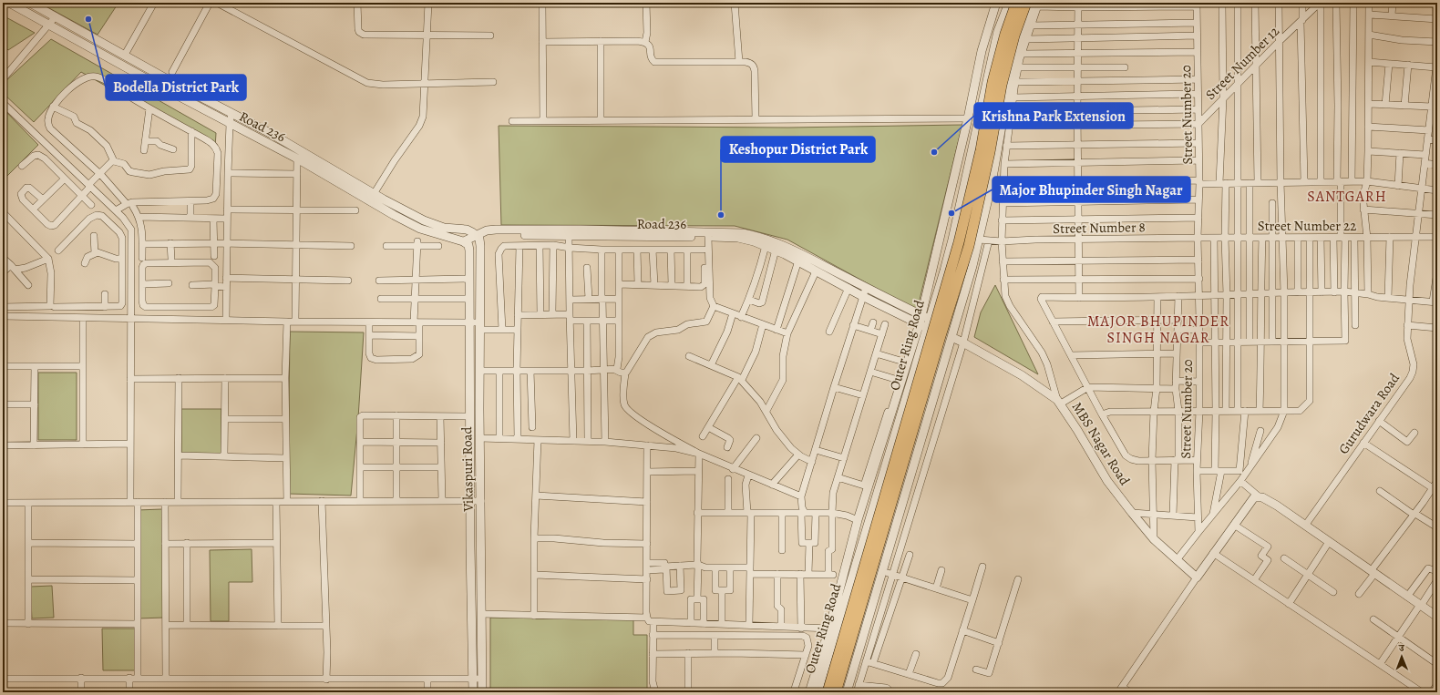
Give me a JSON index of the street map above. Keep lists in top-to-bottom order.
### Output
{
  "streets": {
    "main road": ["Outer Ring Road"],
    "street": [
      "Street Number 12",
      "Street Number 20",
      "Road 236",
      "Street Number 22",
      "Street Number 8",
      "Gurudwara Road",
      "MBS Nagar Road",
      "Vikaspuri Road"
    ]
  },
  "crossings": [
    ["Street Number 12", "Street Number 20"],
    ["Street Number 20", "Street Number 22"],
    ["Street Number 20", "Street Number 8"],
    ["Road 236", "Outer Ring Road"],
    ["Road 236", "Vikaspuri Road"],
    ["Street Number 22", "Street Number 8"],
    ["Street Number 22", "Gurudwara Road"]
  ],
  "districts": ["SANTGARH", "MAJOR BHUPINDER SINGH NAGAR"],
  "places": [
    "Bodella District Park",
    "Krishna Park Extension",
    "Major Bhupinder Singh Nagar",
    "Keshopur District Park"
  ],
  "north": "top"
}
